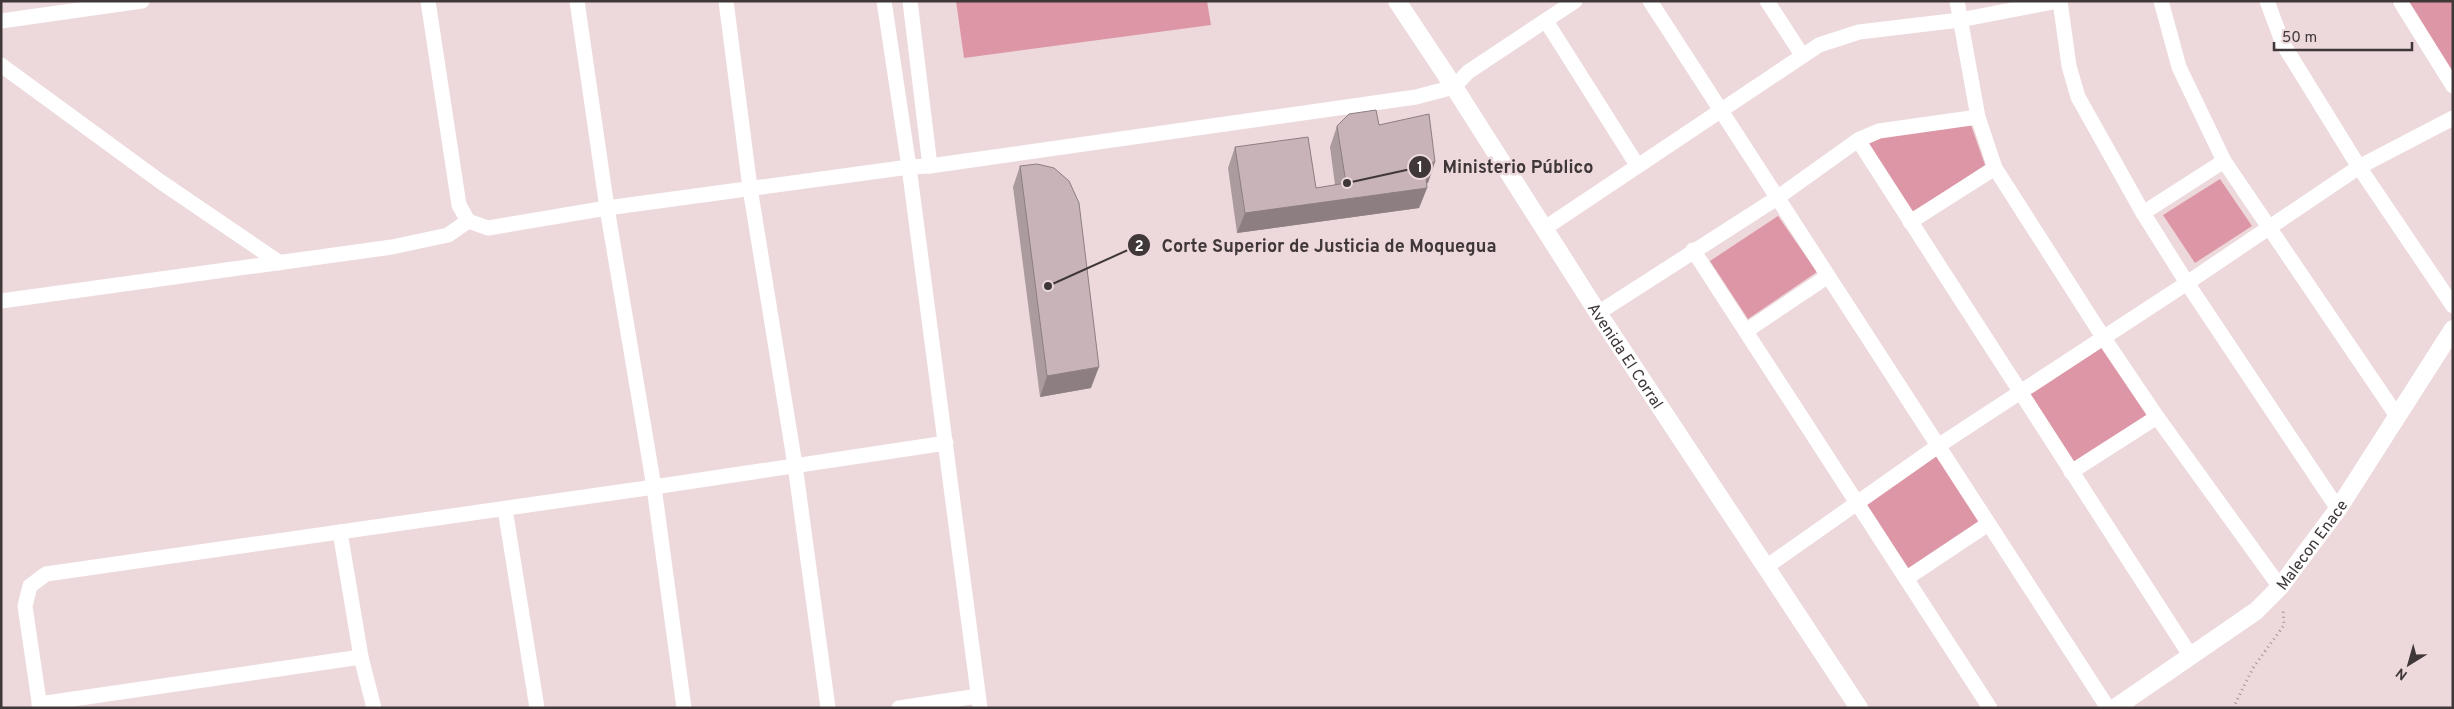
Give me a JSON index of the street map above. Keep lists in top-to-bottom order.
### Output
{
  "streets": {
    "street": ["Avenida El Corral", "Malecon Enace"]
  },
  "places": ["Ministerio Público", "Corte Superior de Justicia de Moquegua"],
  "scale_bar": "50 m",
  "north": "bottom left"
}
